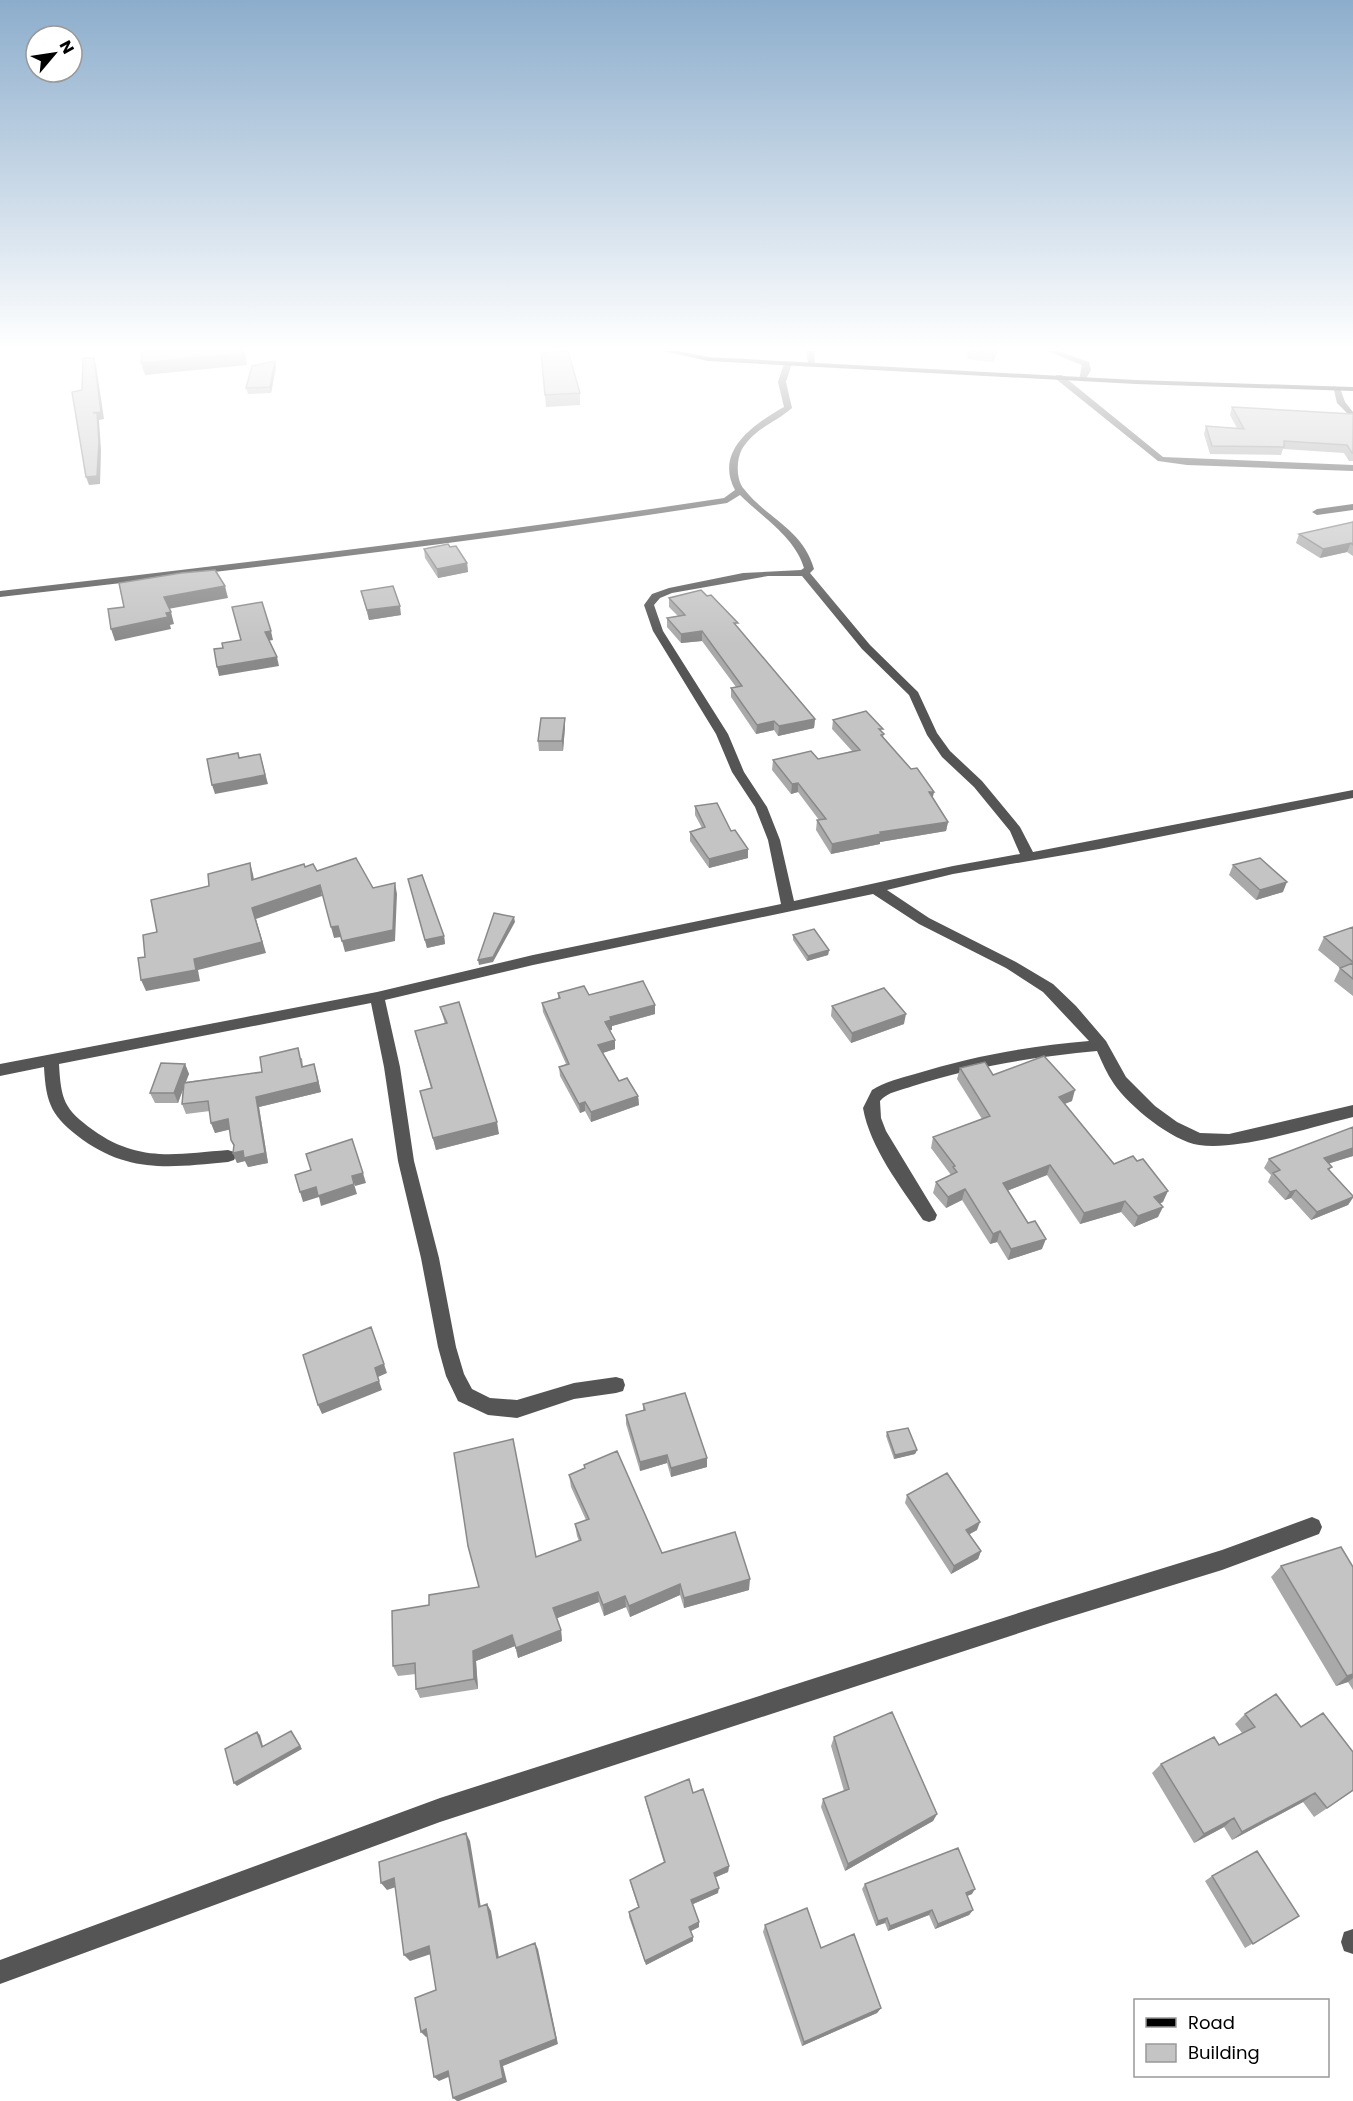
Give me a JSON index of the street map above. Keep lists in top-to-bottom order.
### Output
{
  "legend": ["Road", "Building"],
  "north": "top right"
}
